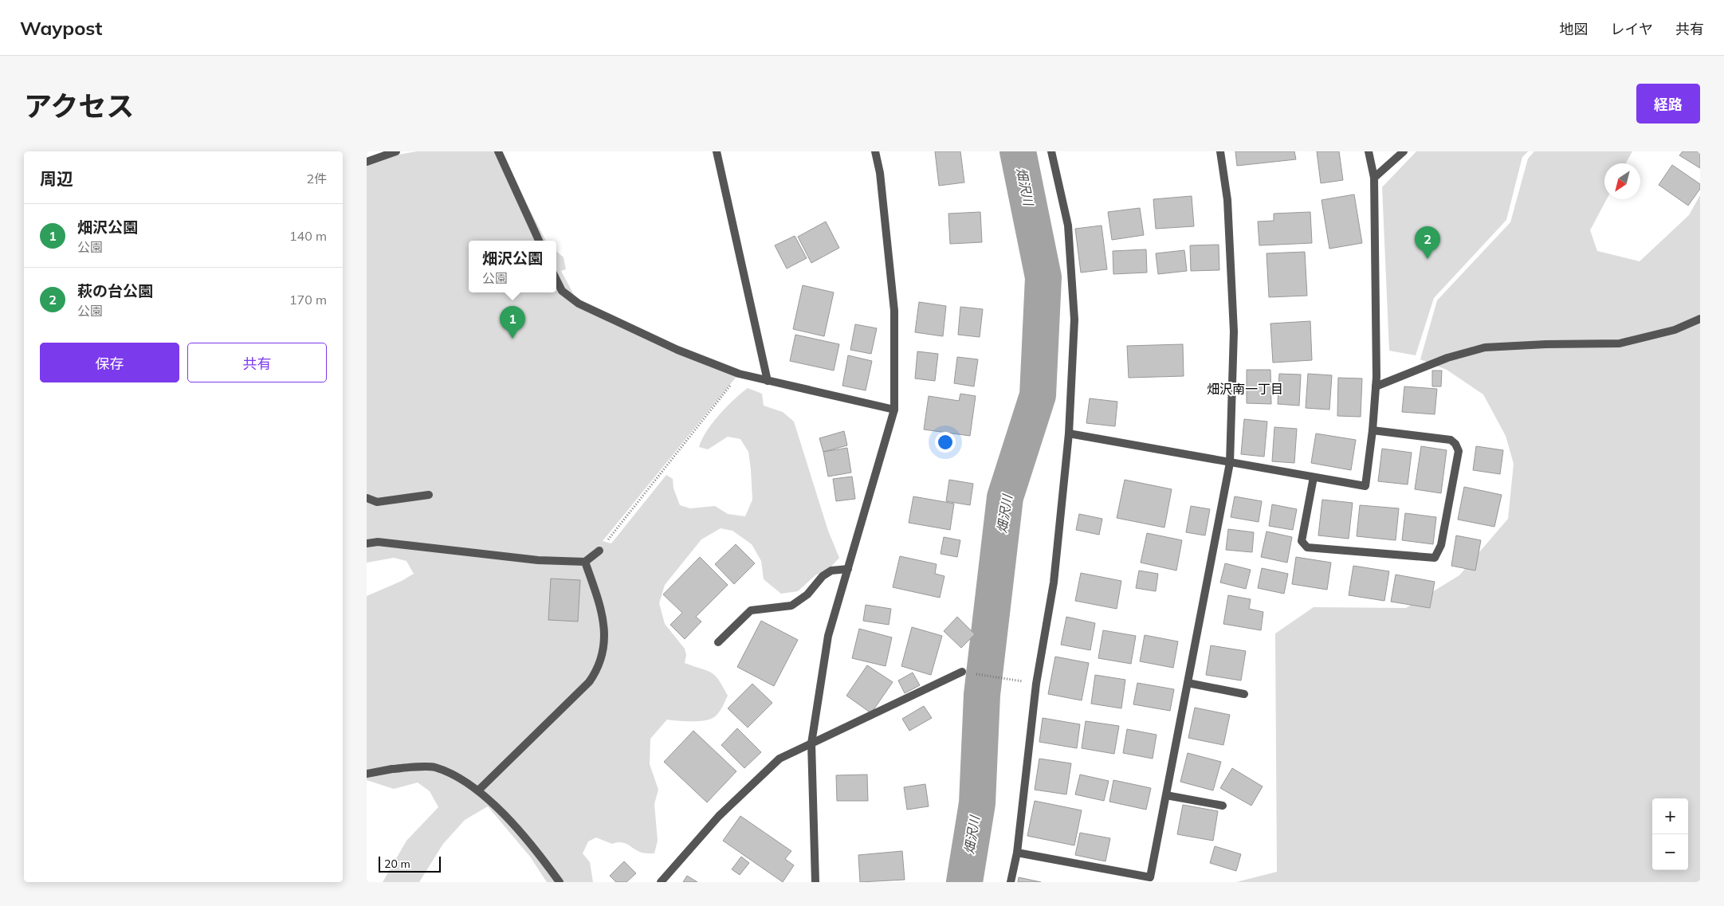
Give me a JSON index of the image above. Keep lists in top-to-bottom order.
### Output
{
  "districts": ["畑沢南一丁目"],
  "water": ["畑沢川"],
  "scale_bar": "20 m",
  "north": "bottom left",
  "page": {
    "header": "Waypost",
    "nav": ["地図", "レイヤ", "共有"],
    "title": "アクセス",
    "buttons": [
      "経路",
      ["保存", "共有"]
    ],
    "heading": ["周辺", "2件"],
    "list": [
      {
        "mark": "1",
        "name": "畑沢公園",
        "note": "公園",
        "value": "140 m"
      },
      {
        "mark": "2",
        "name": "萩の台公園",
        "note": "公園",
        "value": "170 m"
      }
    ],
    "pins": ["2", "1"],
    "popup": ["畑沢公園", "公園"],
    "map_buttons": ["+", "−"],
    "scale": "20 m"
  }
}
